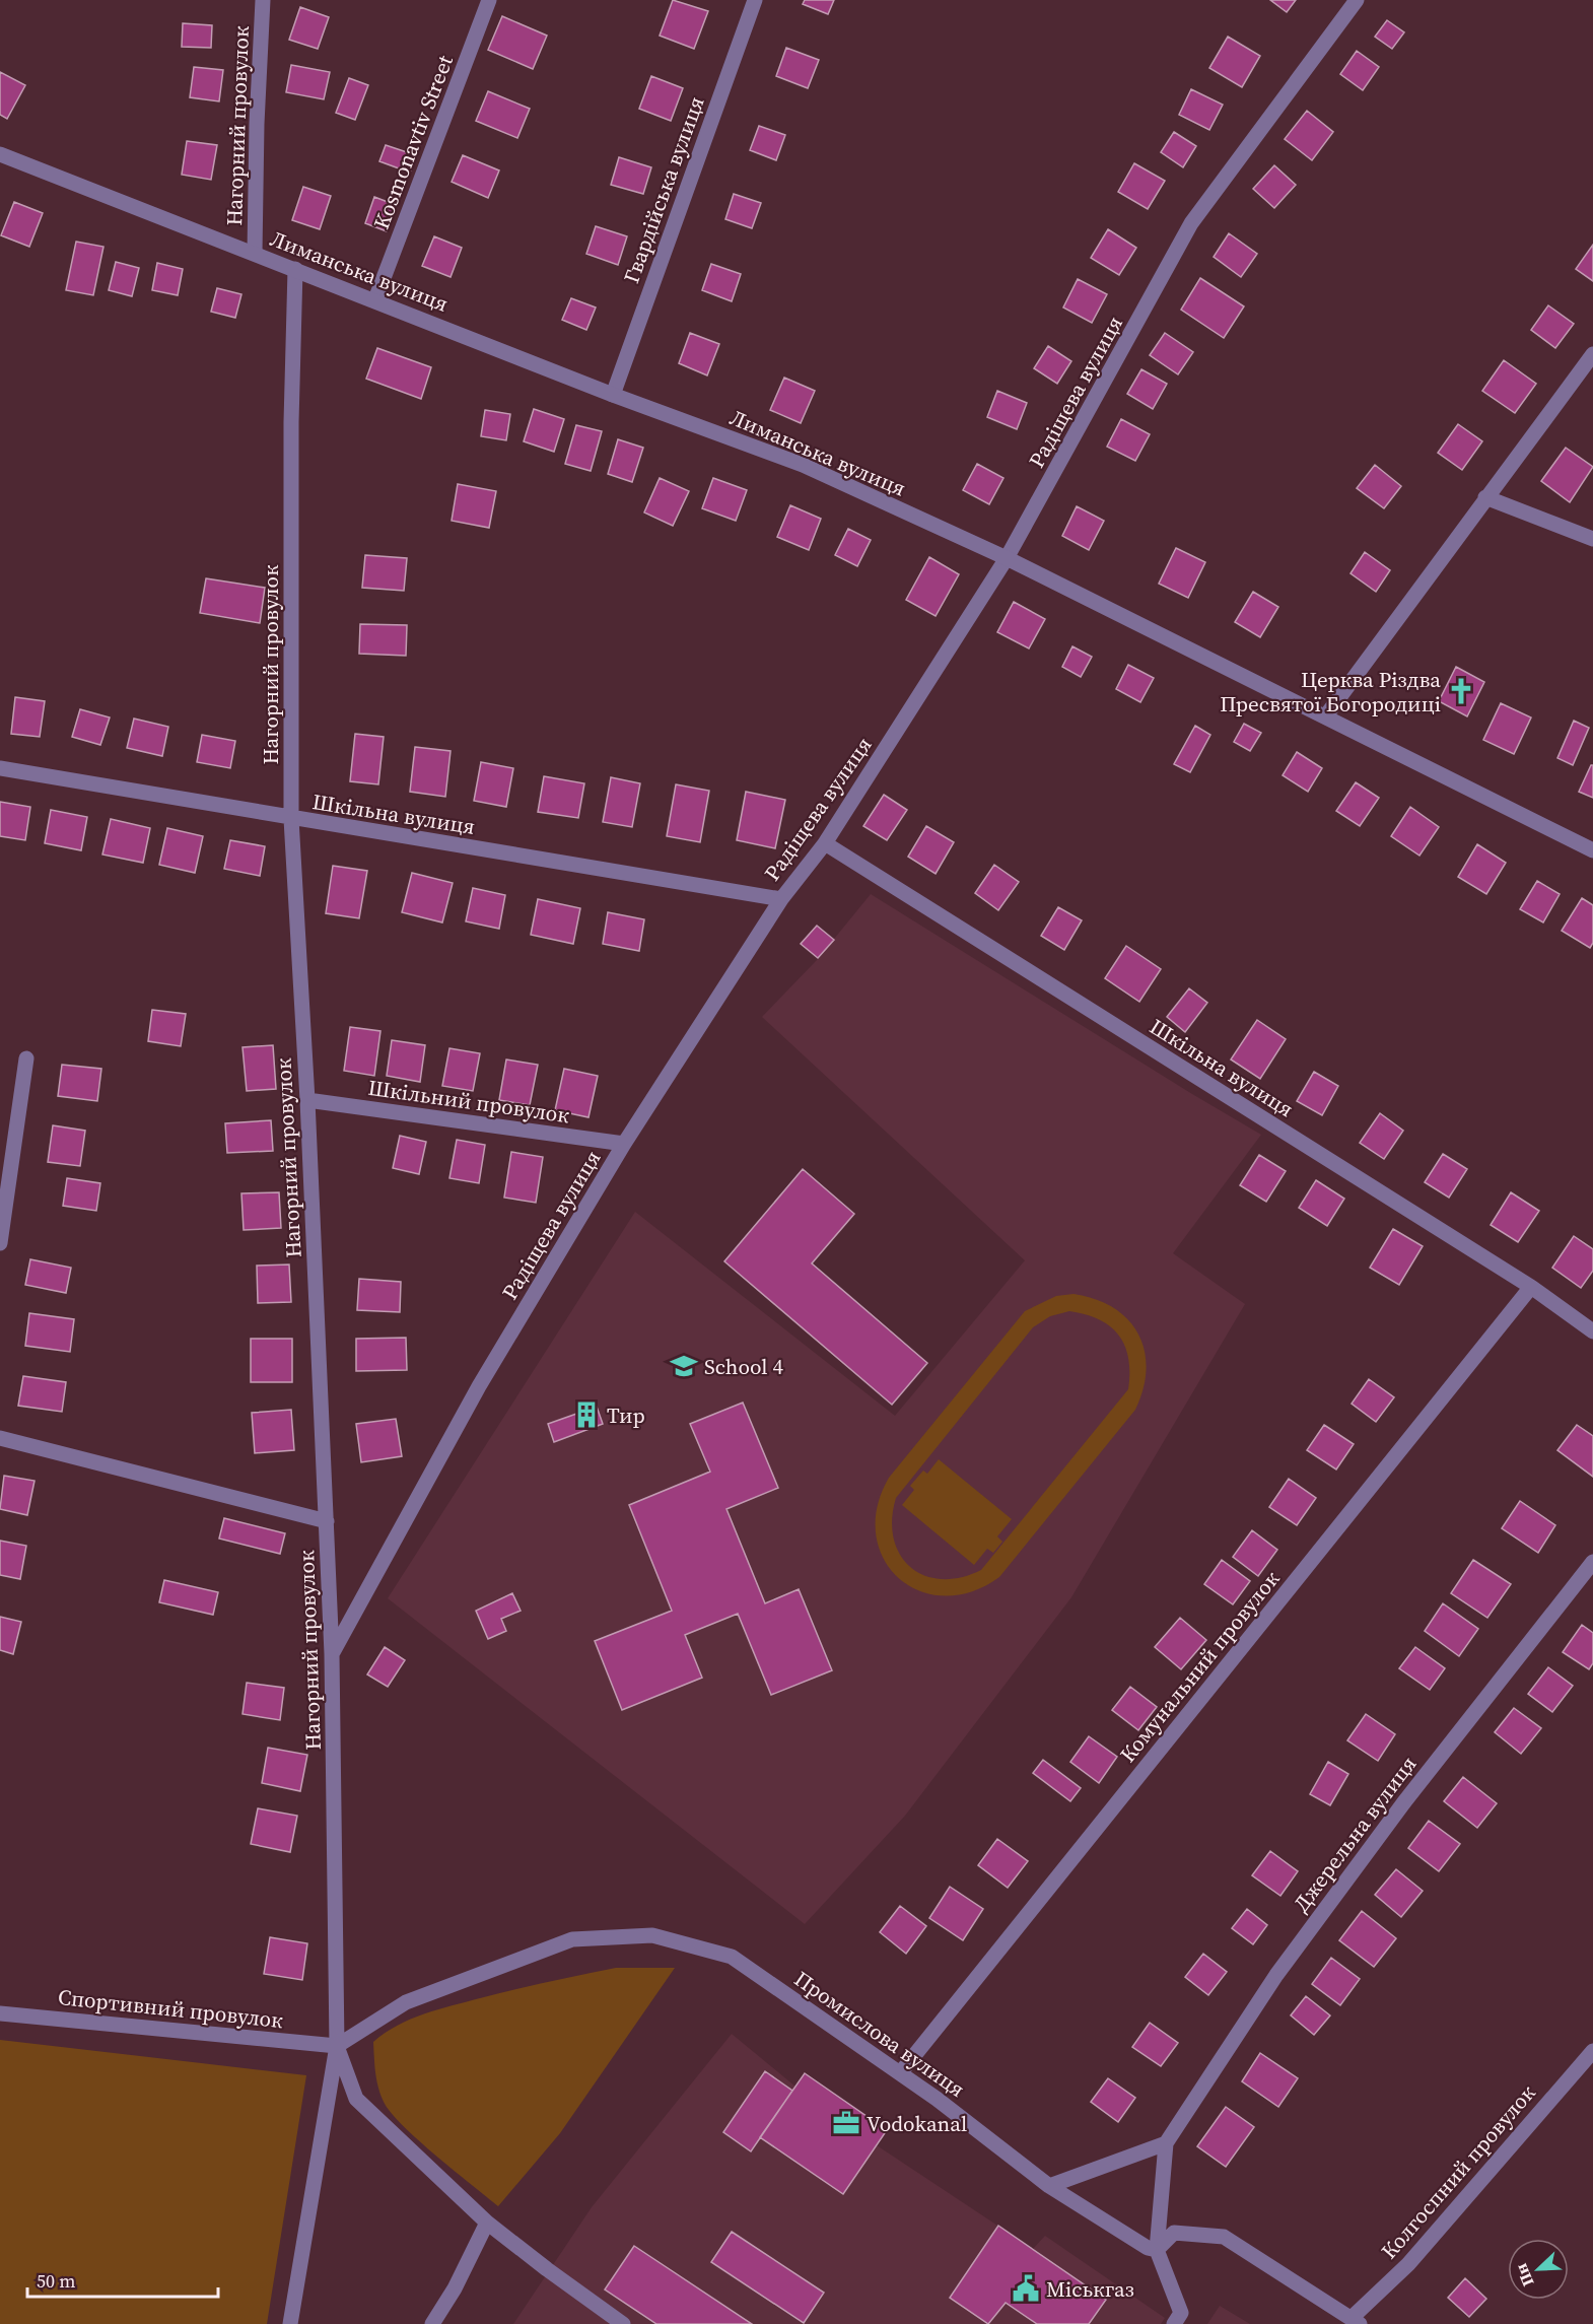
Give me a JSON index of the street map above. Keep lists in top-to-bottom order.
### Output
{
  "streets": {
    "street": [
      "Нагорний провулок",
      "Kosmonavtiv Street",
      "Гвардійська вулиця",
      "Лиманська вулиця",
      "Радіщева вулиця",
      "Шкільна вулиця",
      "Шкільний провулок",
      "Комунальний провулок",
      "Джерельна вулиця",
      "Спортивний провулок",
      "Промислова вулиця",
      "Колгоспний провулок"
    ]
  },
  "crossings": [
    ["Нагорний провулок", "Лиманська вулиця"],
    ["Нагорний провулок", "Радіщева вулиця"],
    ["Нагорний провулок", "Шкільна вулиця"],
    ["Нагорний провулок", "Шкільний провулок"],
    ["Нагорний провулок", "Спортивний провулок"],
    ["Нагорний провулок", "Промислова вулиця"],
    ["Kosmonavtiv Street", "Лиманська вулиця"],
    ["Гвардійська вулиця", "Лиманська вулиця"],
    ["Лиманська вулиця", "Радіщева вулиця"],
    ["Радіщева вулиця", "Шкільна вулиця"],
    ["Радіщева вулиця", "Шкільний провулок"],
    ["Шкільна вулиця", "Комунальний провулок"],
    ["Комунальний провулок", "Промислова вулиця"],
    ["Спортивний провулок", "Промислова вулиця"]
  ],
  "places": {
    "church": ["Церква Різдва Пресвятої Богородиці"],
    "school or university": ["School 4"],
    "building": ["Тир"],
    "office": ["Vodokanal"],
    "public building": ["Міськгаз"]
  },
  "scale_bar": "50 m",
  "north": "bottom left"
}
